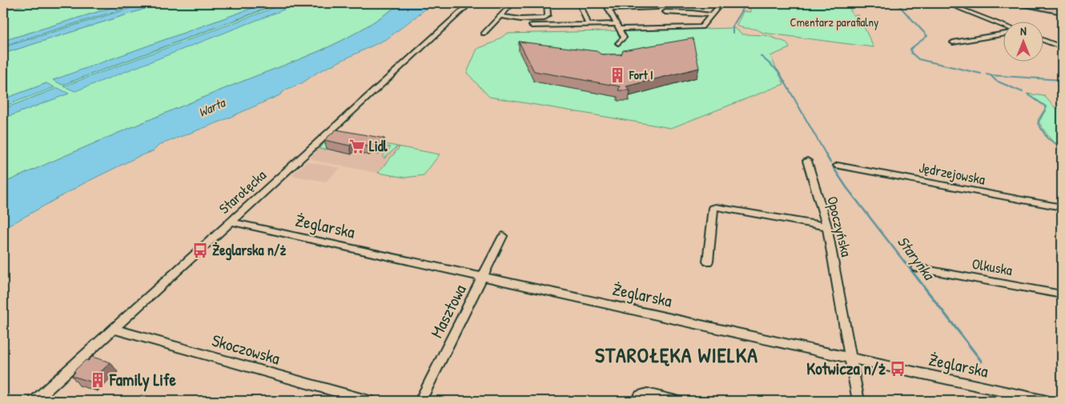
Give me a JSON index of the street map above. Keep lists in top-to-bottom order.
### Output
{
  "streets": {
    "street": [
      "Jędrzejowska",
      "Starołęcka",
      "Żeglarska",
      "Opoczyńska",
      "Olkuska",
      "Masztowa",
      "Skoczowska"
    ]
  },
  "crossings": [
    ["Starołęcka", "Żeglarska"],
    ["Starołęcka", "Skoczowska"],
    ["Żeglarska", "Opoczyńska"],
    ["Żeglarska", "Masztowa"]
  ],
  "districts": ["STAROŁĘKA WIELKA"],
  "water": ["Warta", "Starynka"],
  "parks": ["Cmentarz parafialny"],
  "places": {
    "building": ["Fort I", "Family Life"],
    "supermarket": ["Lidl"],
    "bus stop": ["Żeglarska n/ż", "Kotwicza n/ż"]
  },
  "north": "top"
}
